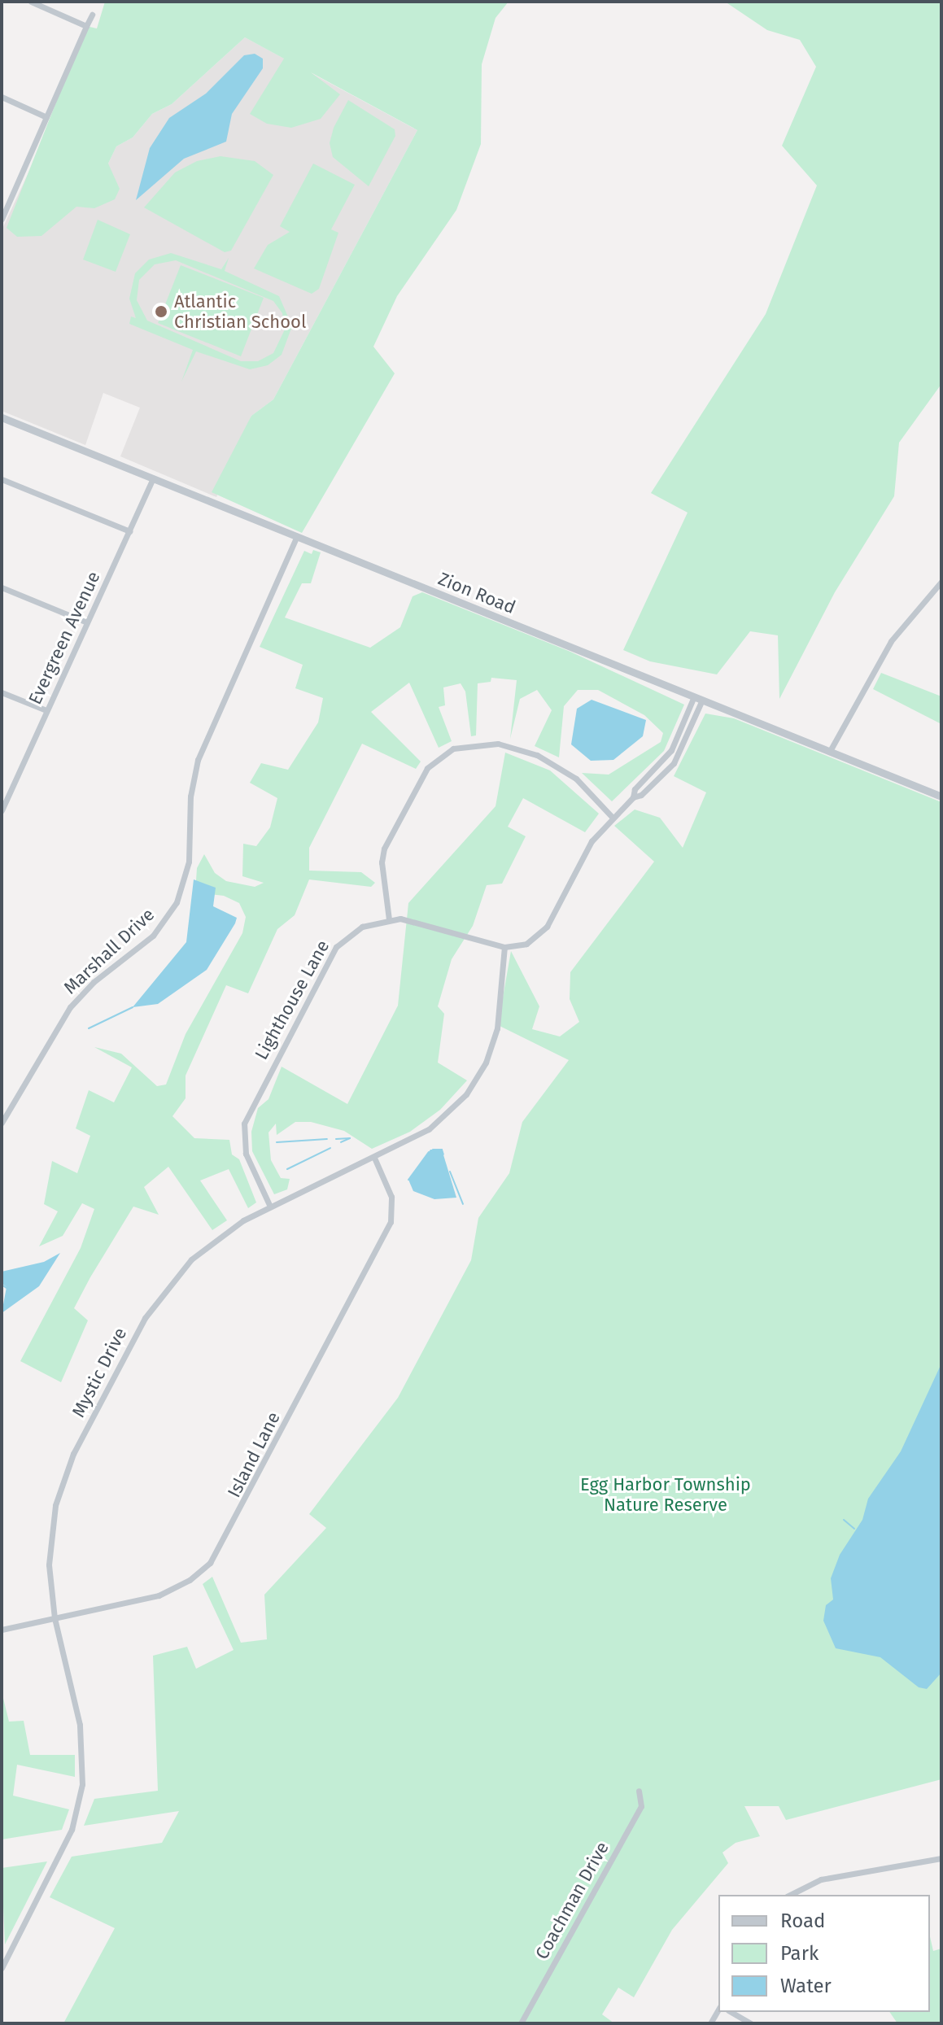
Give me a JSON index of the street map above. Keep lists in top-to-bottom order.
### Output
{
  "streets": {
    "street": [
      "Zion Road",
      "Evergreen Avenue",
      "Marshall Drive",
      "Lighthouse Lane",
      "Mystic Drive",
      "Island Lane",
      "Coachman Drive"
    ]
  },
  "crossings": [
    ["Zion Road", "Evergreen Avenue"],
    ["Zion Road", "Marshall Drive"],
    ["Lighthouse Lane", "Mystic Drive"],
    ["Mystic Drive", "Island Lane"]
  ],
  "parks": ["Egg Harbor Township Nature Reserve"],
  "places": ["Atlantic Christian School"],
  "legend": ["Road", "Park", "Water"]
}
